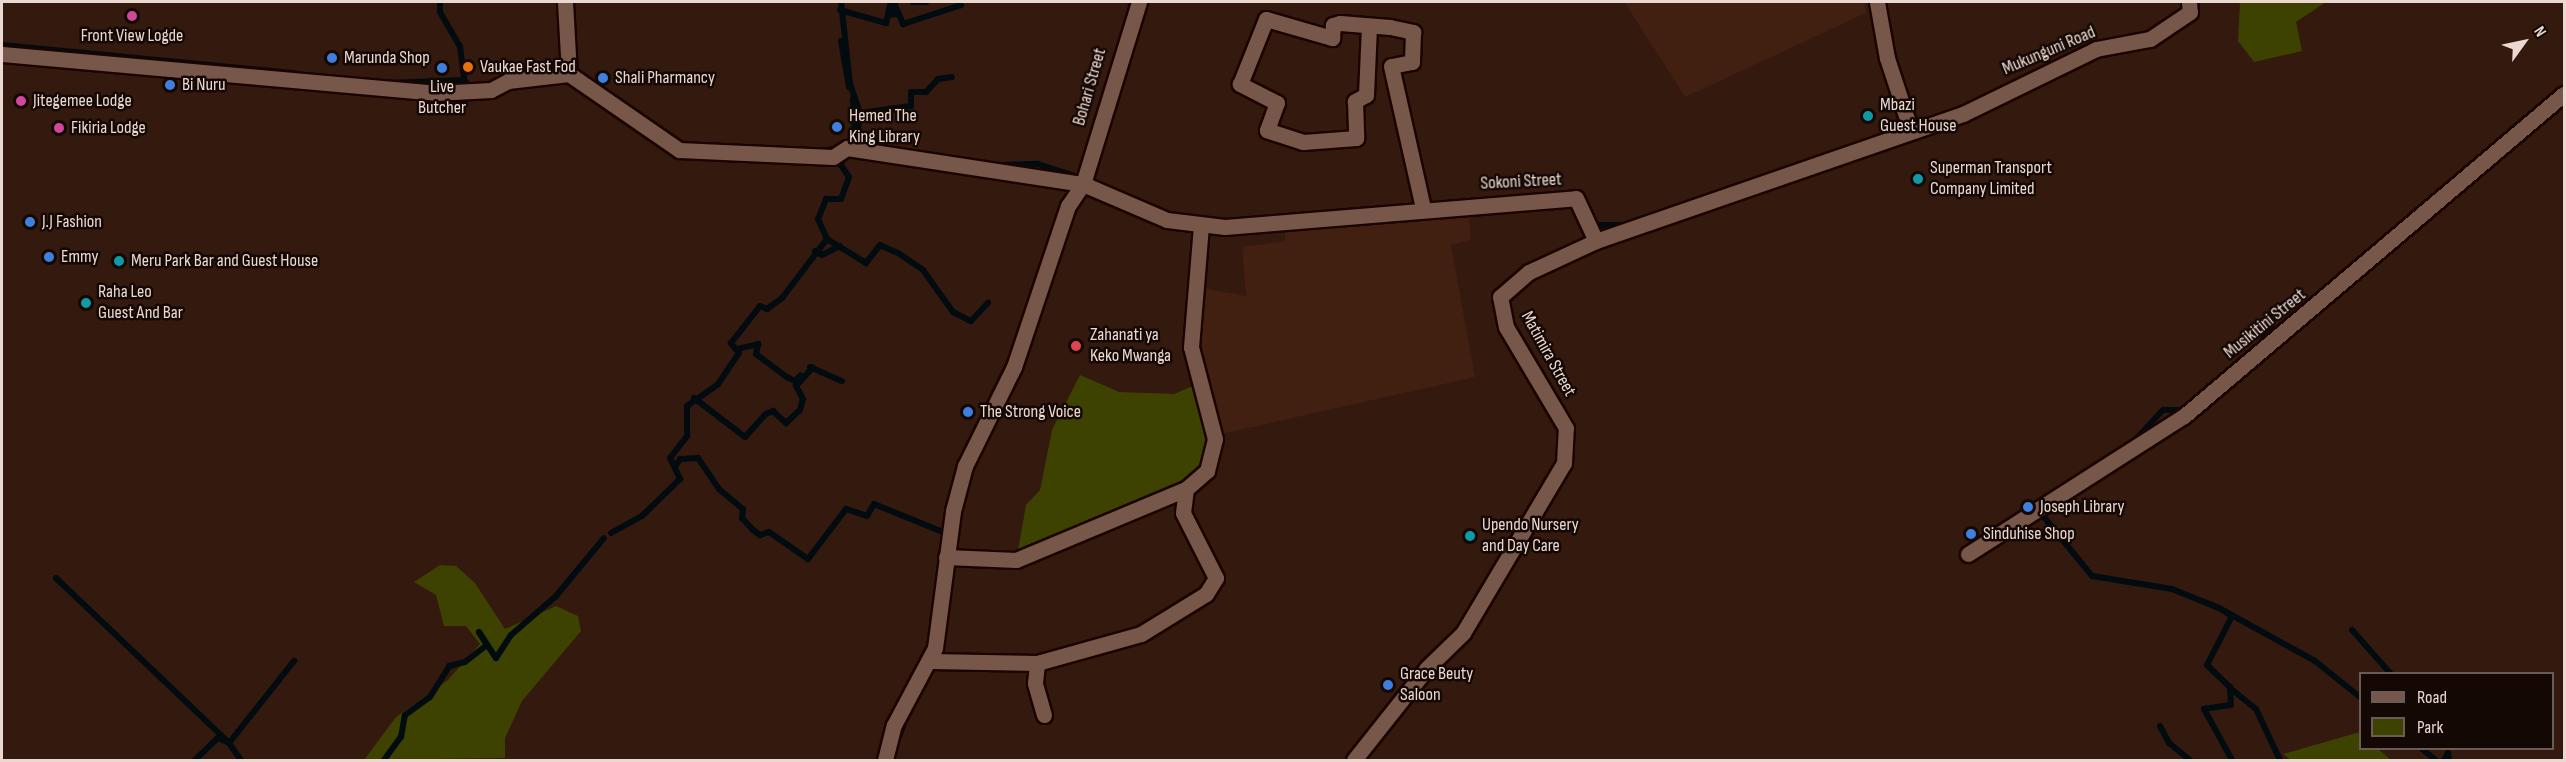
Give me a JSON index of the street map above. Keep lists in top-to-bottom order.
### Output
{
  "streets": {
    "street": [
      "Mukunguni Road",
      "Bohari Street",
      "Sokoni Street",
      "Musikitini Street",
      "Matimira Street"
    ]
  },
  "crossings": [
    ["Bohari Street", "Sokoni Street"],
    ["Sokoni Street", "Matimira Street"]
  ],
  "places": [
    "Front View Logde",
    "Marunda Shop",
    "Vaukae Fast Fod",
    "Live Butcher",
    "Shali Pharmancy",
    "Bi Nuru",
    "Jitegemee Lodge",
    "Mbazi Guest House",
    "Hemed The King Library",
    "Fikiria Lodge",
    "Superman Transport Company Limited",
    "J.J Fashion",
    "Emmy",
    "Meru Park Bar and Guest House",
    "Raha Leo Guest And Bar",
    "Zahanati ya Keko Mwanga",
    "The Strong Voice",
    "Joseph Library",
    "Sinduhise Shop",
    "Upendo Nursery and Day Care",
    "Grace Beuty Saloon"
  ],
  "legend": ["Road", "Park"],
  "north": "top right"
}
